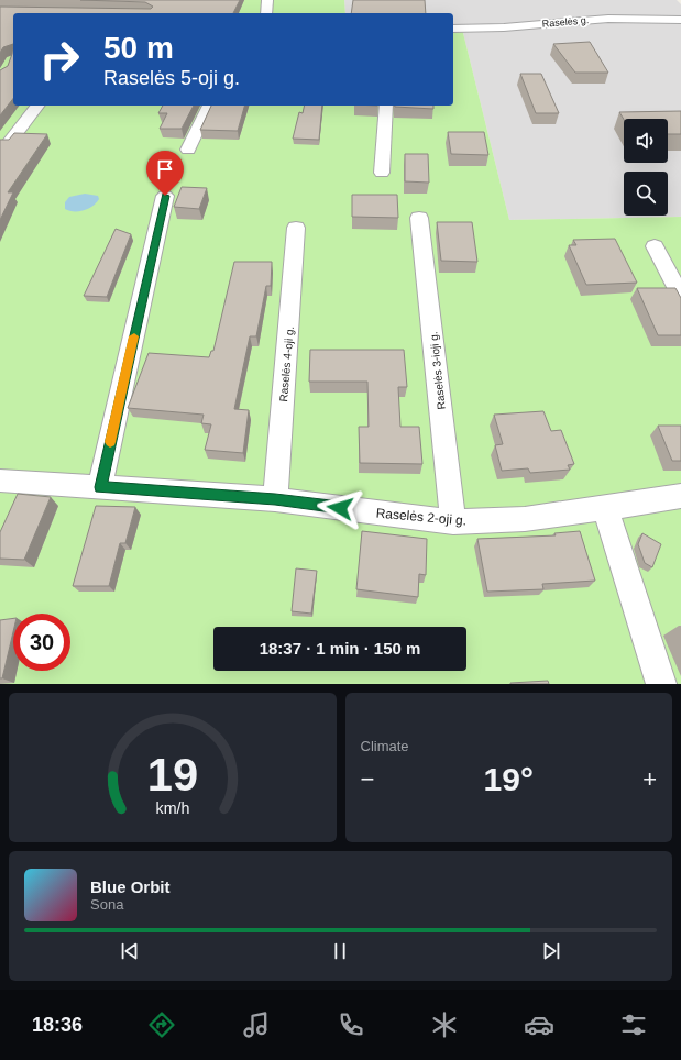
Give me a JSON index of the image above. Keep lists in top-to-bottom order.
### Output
{
  "streets": {
    "street": [
      "Raselės g.",
      "Raselės 4-oji g.",
      "Raselės 3-ioji g.",
      "Raselės 2-oji g."
    ]
  },
  "crossings": [
    ["Raselės 4-oji g.", "Raselės 2-oji g."],
    ["Raselės 3-ioji g.", "Raselės 2-oji g."]
  ],
  "page": {
    "turn": ["50 m", "Raselės 5-oji g."],
    "limit": "30",
    "trip": "18:37 · 1 min · 150 m",
    "tile": "Climate",
    "heat": ["−", "19°", "+"],
    "song": ["Blue Orbit", "Sona"],
    "tabs": "18:36",
    "gauge": ["19", "km/h"]
  }
}
